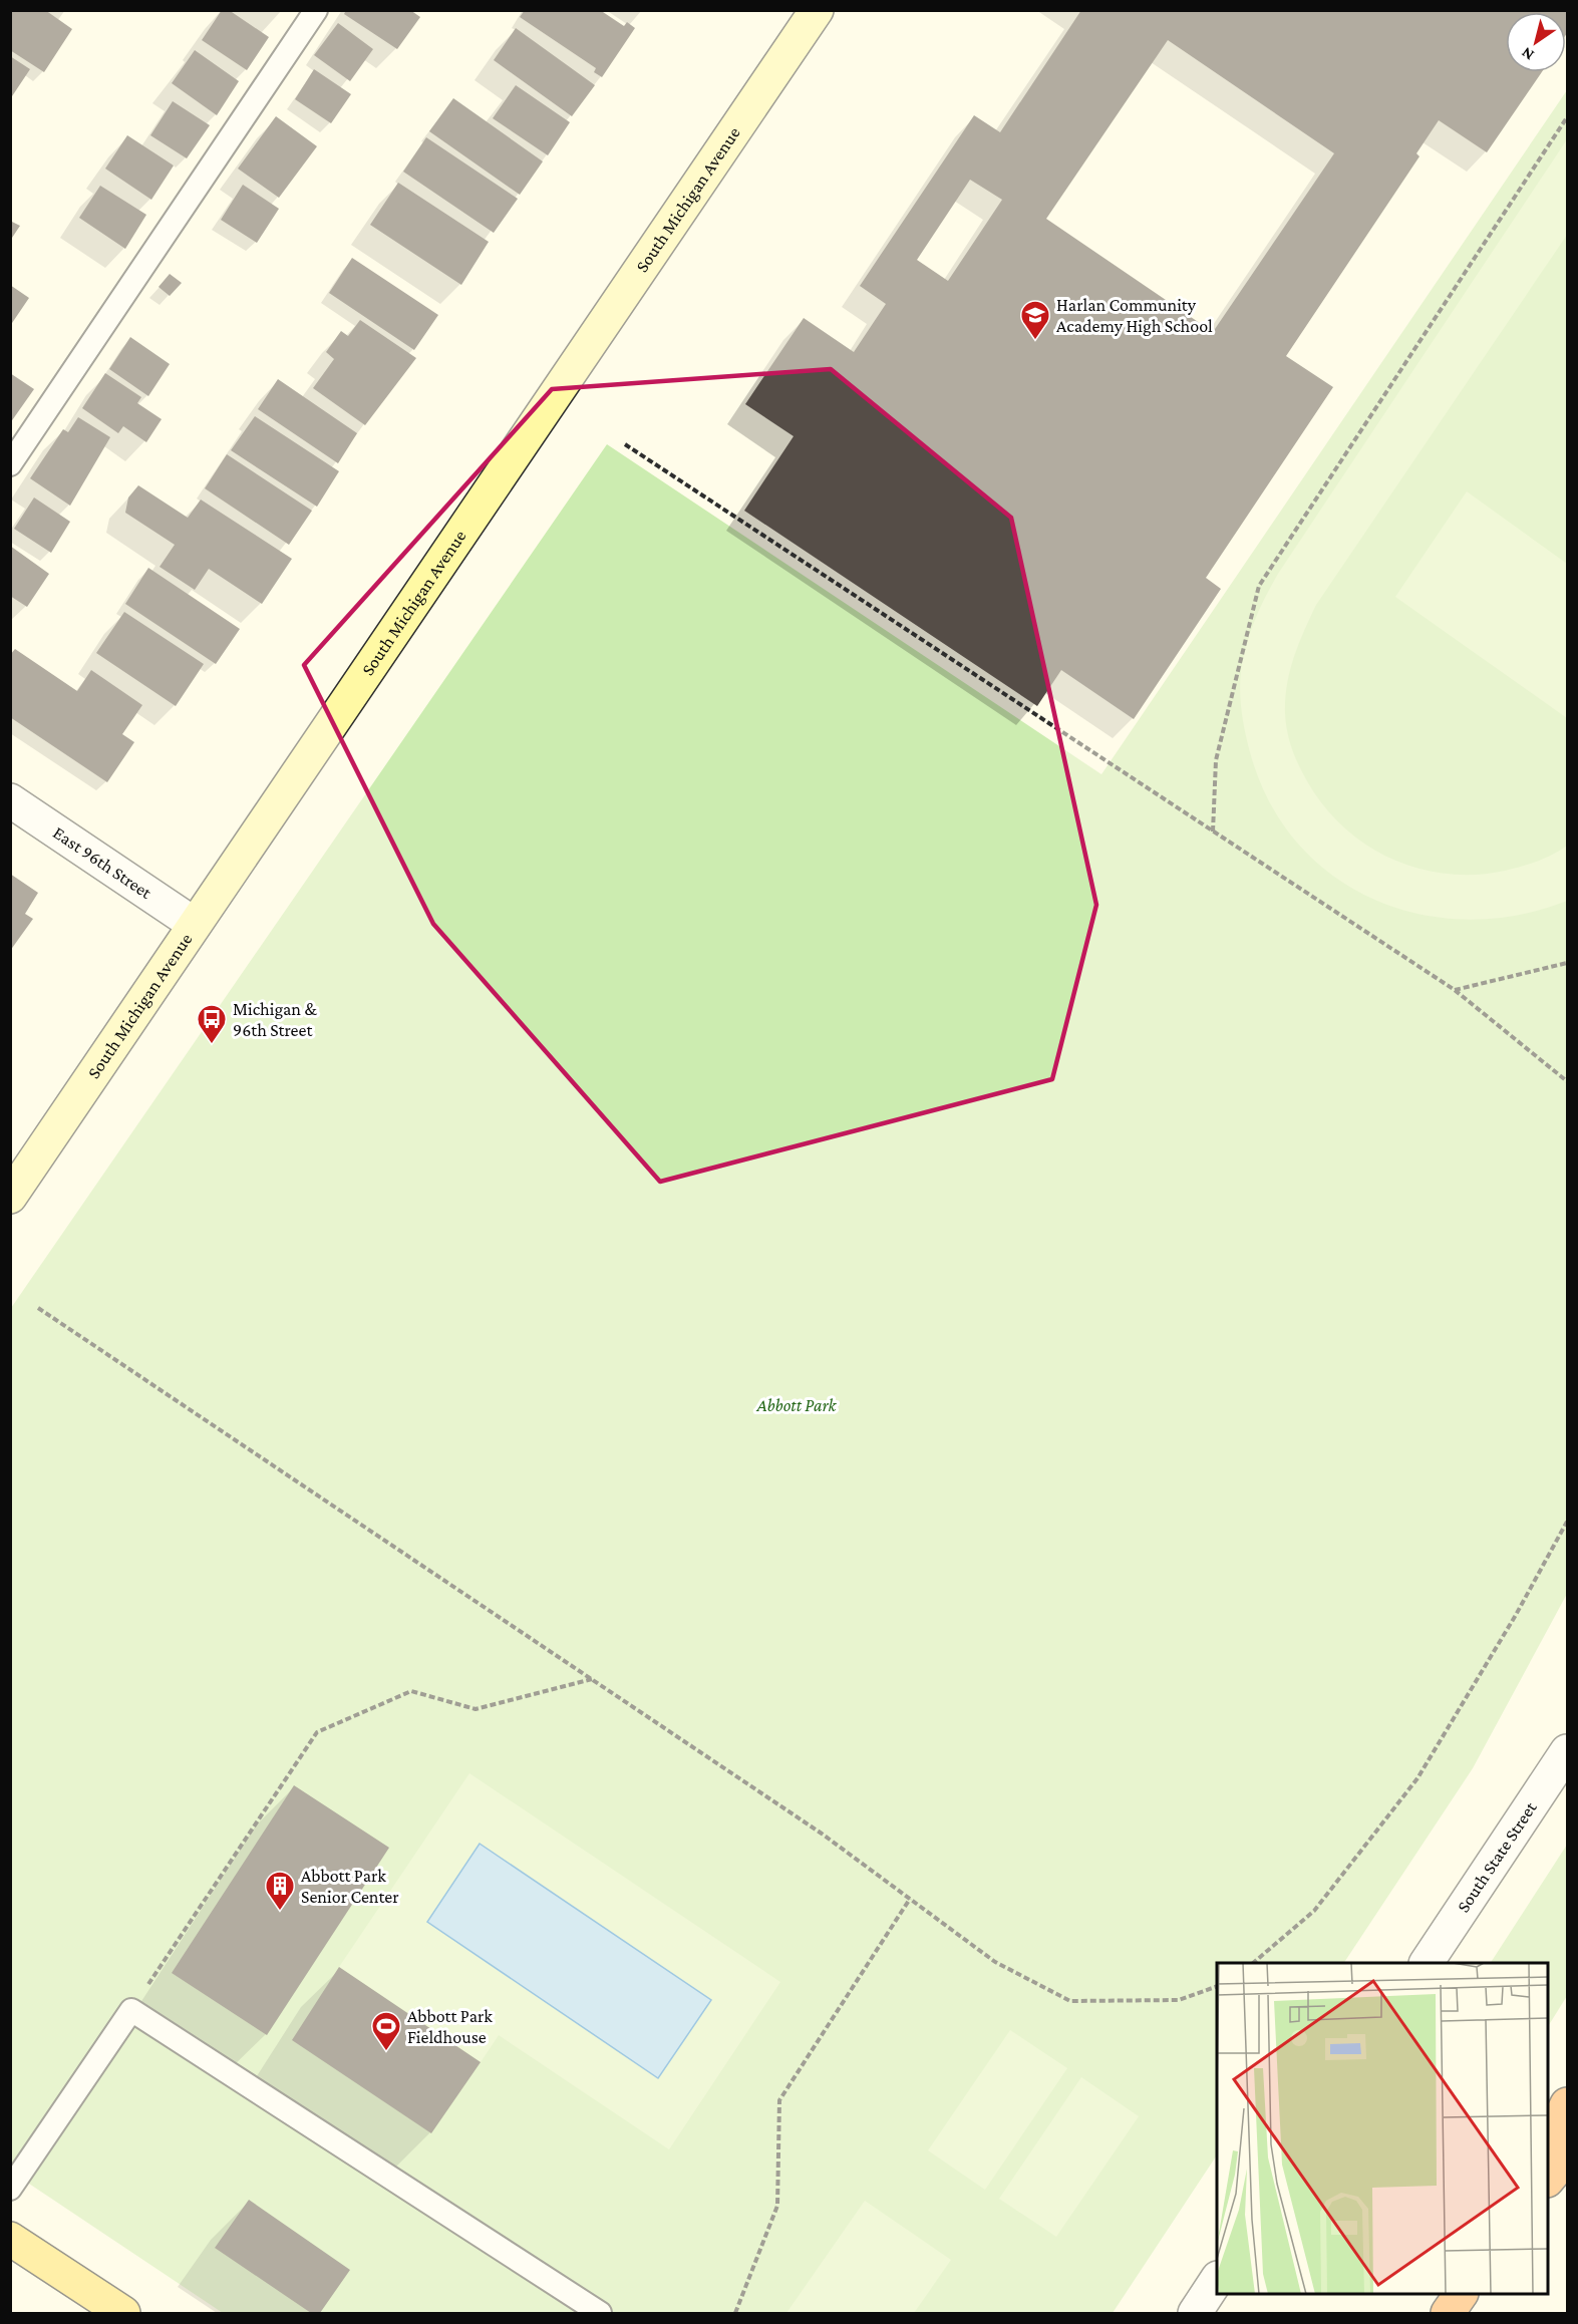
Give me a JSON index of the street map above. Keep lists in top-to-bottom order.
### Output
{
  "streets": {
    "main road": ["South Michigan Avenue"],
    "street": ["East 96th Street", "South State Street"]
  },
  "crossings": [
    ["South Michigan Avenue", "East 96th Street"]
  ],
  "parks": ["Abbott Park"],
  "places": {
    "school or university": ["Harlan Community Academy High School"],
    "bus stop": ["Michigan & 96th Street"],
    "building": ["Abbott Park Senior Center"],
    "sports": ["Abbott Park Fieldhouse"]
  },
  "north": "bottom left"
}
